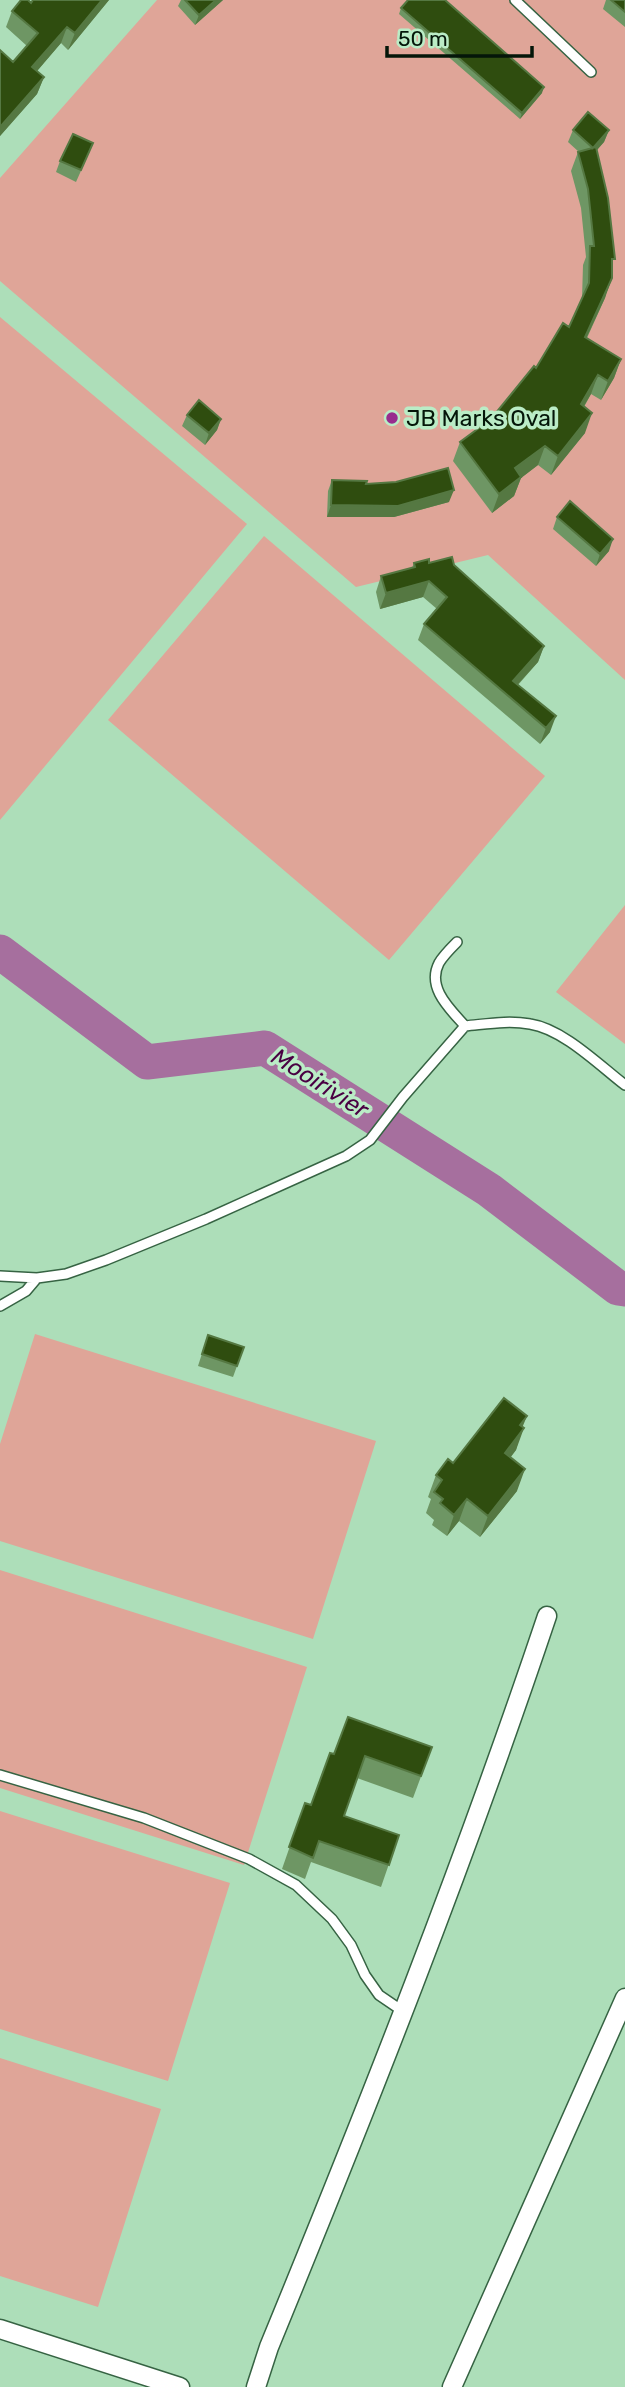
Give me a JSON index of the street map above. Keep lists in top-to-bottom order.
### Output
{
  "water": ["Mooirivier"],
  "places": ["JB Marks Oval"],
  "scale_bar": "50 m"
}
